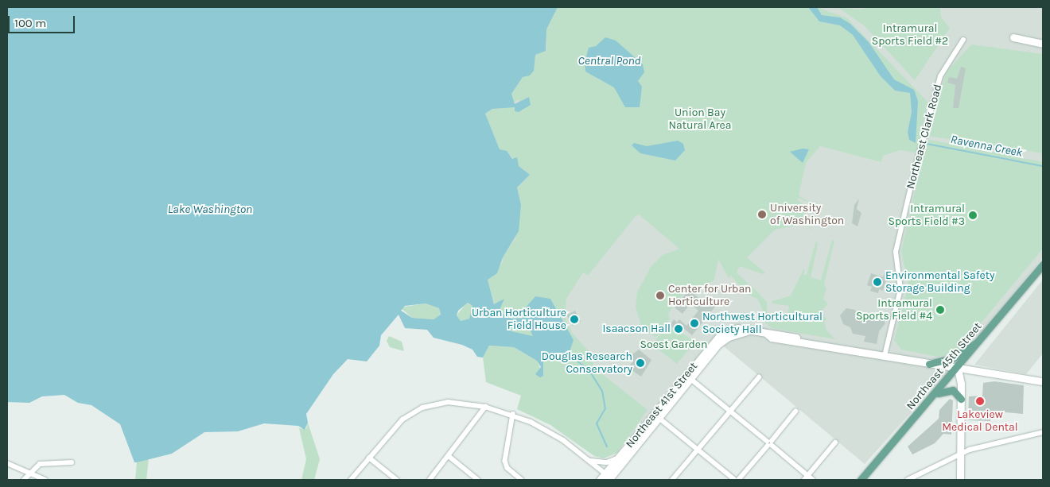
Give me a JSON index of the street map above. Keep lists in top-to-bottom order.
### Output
{
  "streets": {
    "main road": ["Northeast 45th Street"],
    "street": ["Northeast Clark Road", "Northeast 41st Street"]
  },
  "crossings": [
    ["Northeast Clark Road", "Northeast 41st Street"],
    ["Northeast 45th Street", "Northeast 41st Street"]
  ],
  "water": ["Central Pond", "Ravenna Creek", "Lake Washington"],
  "parks": ["Intramural Sports Field #2", "Union Bay Natural Area", "Soest Garden"],
  "places": [
    "University of Washington",
    "Intramural Sports Field #3",
    "Environmental Safety Storage Building",
    "Center for Urban Horticulture",
    "Intramural Sports Field #4",
    "Urban Horticulture Field House",
    "Northwest Horticultural Society Hall",
    "Isaacson Hall",
    "Douglas Research Conservatory",
    "Lakeview Medical Dental"
  ],
  "scale_bar": "100 m"
}
